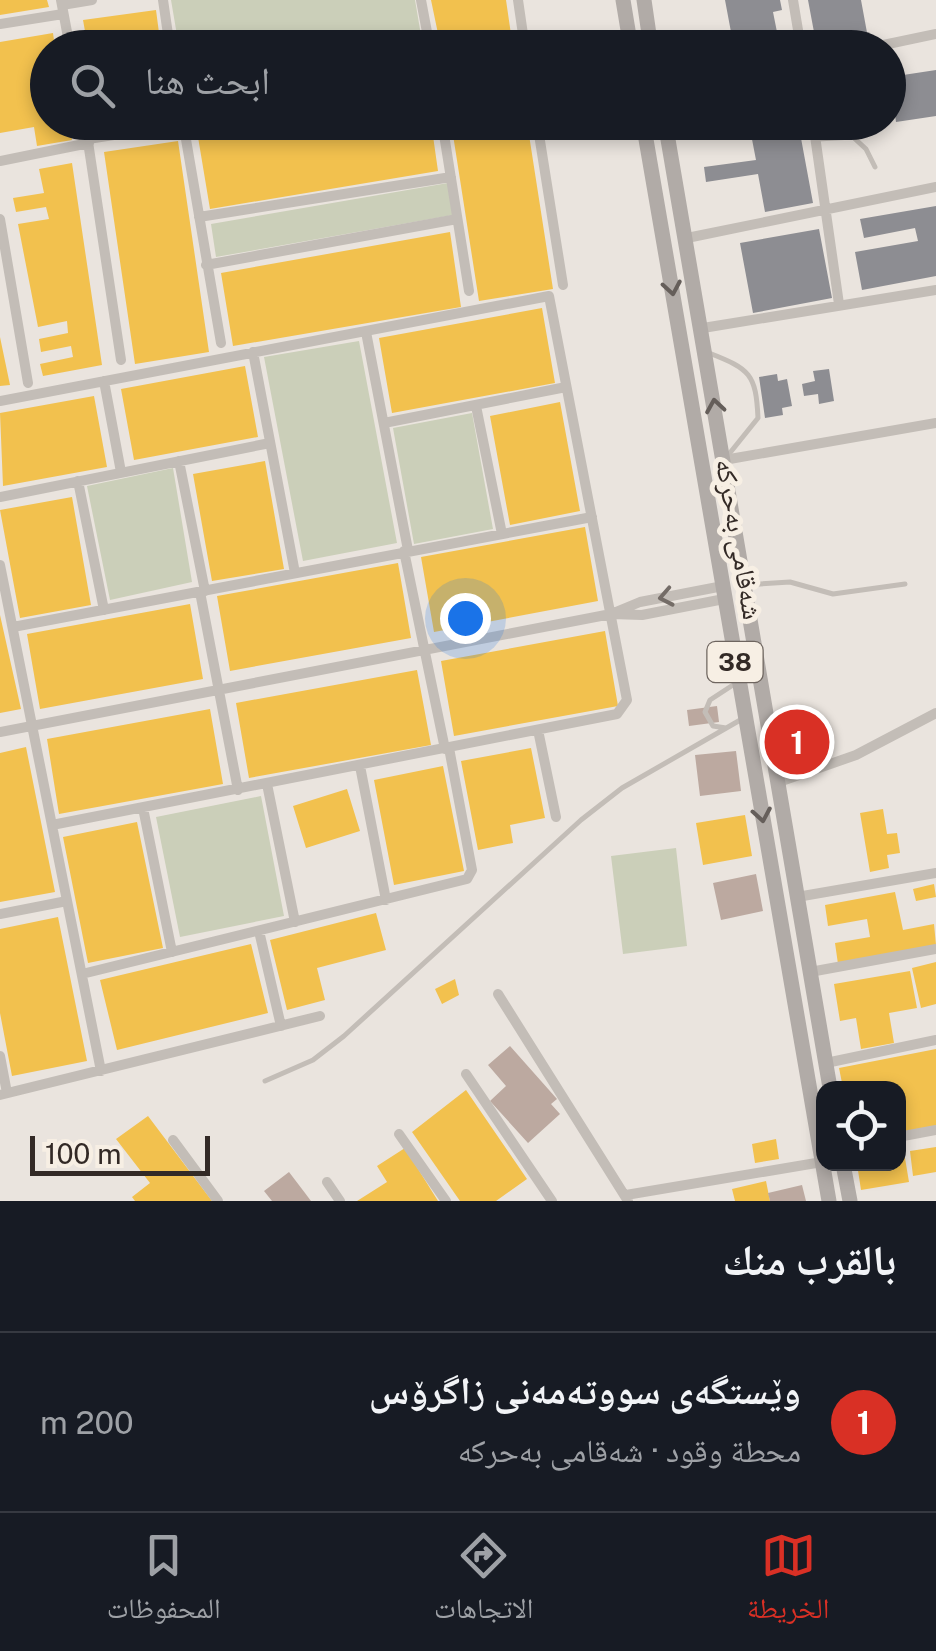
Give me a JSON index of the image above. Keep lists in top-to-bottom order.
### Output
{
  "streets": {
    "main road": ["شەقامی بەحرکە", "38"]
  },
  "scale_bar": "100 m",
  "page": {
    "search": "ابحث هنا",
    "pins": "1",
    "scale": "100 m",
    "heading": "بالقرب منك",
    "list": [
      {
        "mark": "1",
        "name": "وێستگەی سووتەمەنی زاگرۆس",
        "note": "محطة وقود · شەقامی بەحرکە",
        "value": "200 m"
      }
    ],
    "nav": ["الخريطة", "الاتجاهات", "المحفوظات"]
  }
}
